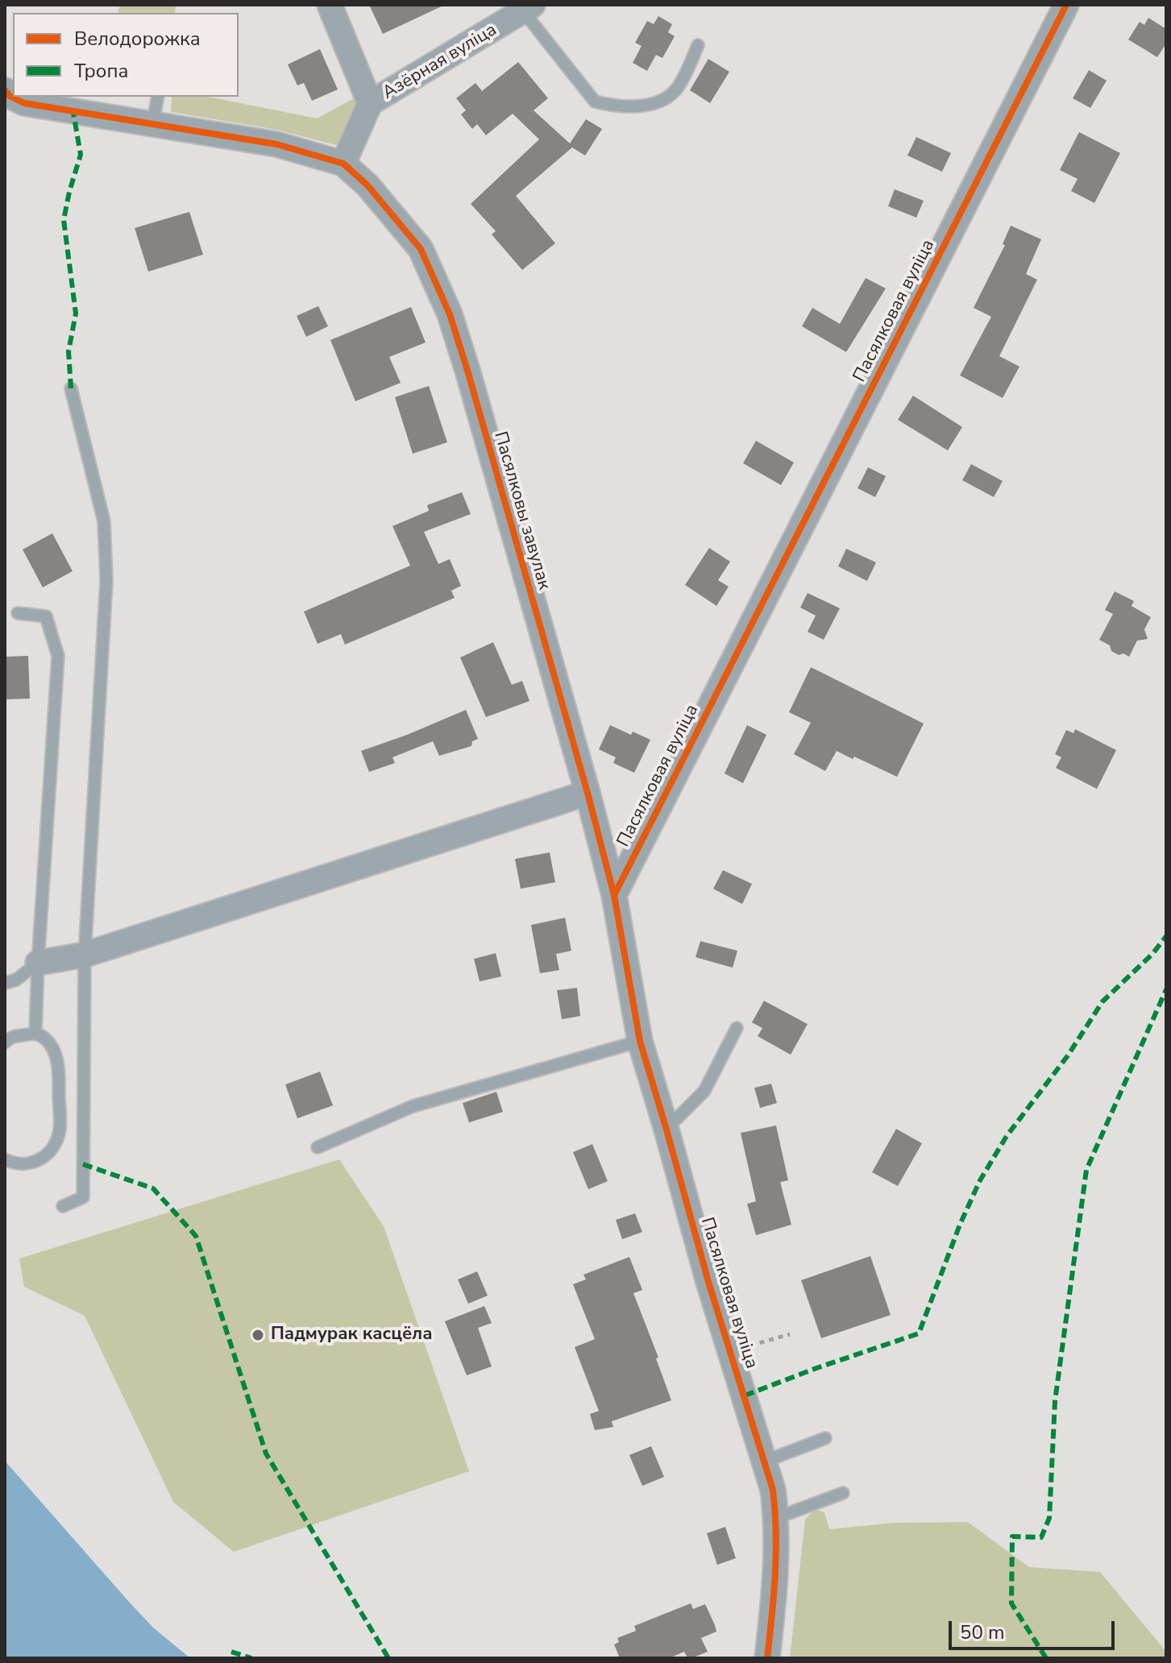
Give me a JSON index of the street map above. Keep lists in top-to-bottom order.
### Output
{
  "streets": {
    "street": ["Азёрная вуліца", "Пасялковая вуліца", "Пасялковы завулак"]
  },
  "crossings": [
    ["Азёрная вуліца", "Пасялковы завулак"],
    ["Пасялковая вуліца", "Пасялковы завулак"]
  ],
  "places": ["Падмурак касцёла"],
  "legend": ["Велодорожка", "Тропа"],
  "scale_bar": "50 m"
}
